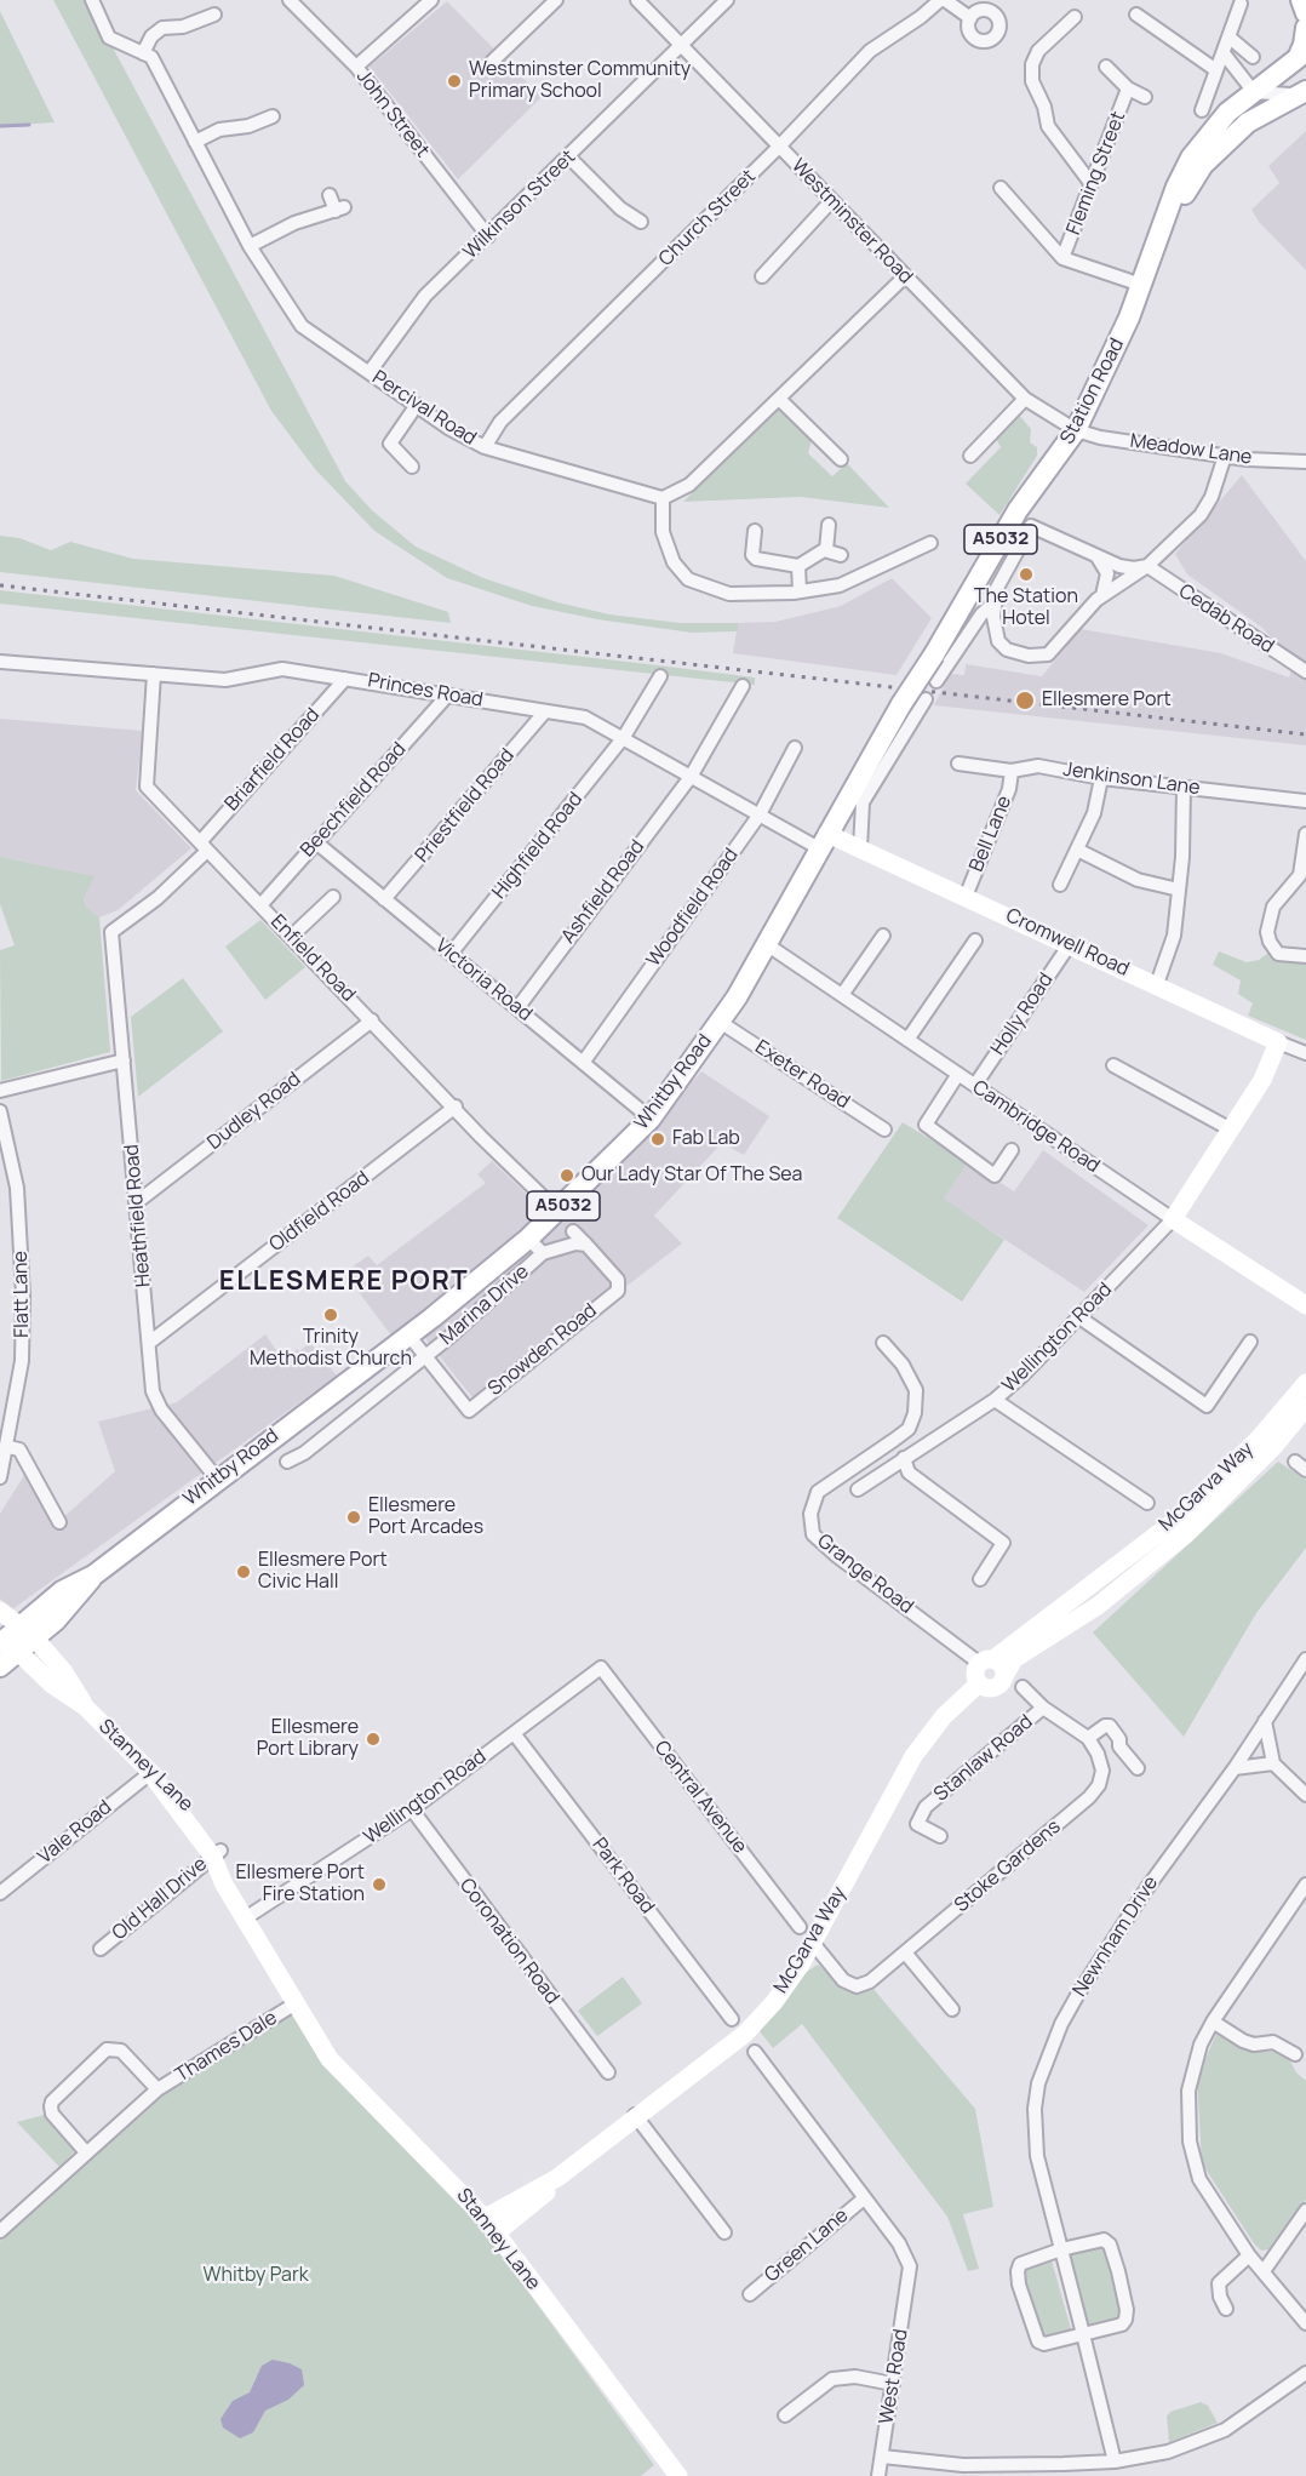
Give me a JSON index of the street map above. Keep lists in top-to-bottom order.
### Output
{
  "streets": {
    "main road": ["Station Road", "A5032", "Whitby Road"],
    "street": [
      "John Street",
      "Fleming Street",
      "Wilkinson Street",
      "Church Street",
      "Westminster Road",
      "Percival Road",
      "Meadow Lane",
      "Cedab Road",
      "Princes Road",
      "Briarfield Road",
      "Jenkinson Lane",
      "Beechfield Road",
      "Priestfield Road",
      "Bell Lane",
      "Highfield Road",
      "Ashfield Road",
      "Woodfield Road",
      "Cromwell Road",
      "Enfield Road",
      "Victoria Road",
      "Holly Road",
      "Exeter Road",
      "Dudley Road",
      "Cambridge Road",
      "Oldfield Road",
      "Heathfield Road",
      "Flatt Lane",
      "Marina Drive",
      "Wellington Road",
      "Snowden Road",
      "McGarva Way",
      "Grange Road",
      "Stanlaw Road",
      "Stanney Lane",
      "Central Avenue",
      "Vale Road",
      "Stoke Gardens",
      "Park Road",
      "Old Hall Drive",
      "Newnham Drive",
      "Coronation Road",
      "Thames Dale",
      "Green Lane",
      "West Road"
    ]
  },
  "crossings": [
    ["John Street", "Wilkinson Street"],
    ["Wilkinson Street", "Westminster Road"],
    ["Wilkinson Street", "Percival Road"],
    ["Church Street", "Westminster Road"],
    ["Church Street", "Percival Road"],
    ["Westminster Road", "Station Road"],
    ["Westminster Road", "Meadow Lane"],
    ["Station Road", "Meadow Lane"],
    ["Station Road", "A5032"],
    ["Station Road", "Whitby Road"],
    ["Princes Road", "Briarfield Road"],
    ["Princes Road", "Beechfield Road"],
    ["Princes Road", "Priestfield Road"],
    ["Princes Road", "Highfield Road"],
    ["Princes Road", "Ashfield Road"],
    ["Princes Road", "Woodfield Road"],
    ["Princes Road", "Cromwell Road"],
    ["Princes Road", "Enfield Road"],
    ["Princes Road", "Whitby Road"],
    ["Briarfield Road", "Enfield Road"],
    ["Briarfield Road", "Heathfield Road"],
    ["Jenkinson Lane", "Bell Lane"],
    ["Beechfield Road", "Enfield Road"],
    ["Beechfield Road", "Victoria Road"],
    ["Priestfield Road", "Victoria Road"],
    ["Bell Lane", "Cromwell Road"],
    ["Highfield Road", "Victoria Road"],
    ["Ashfield Road", "Victoria Road"],
    ["Woodfield Road", "Victoria Road"],
    ["Cromwell Road", "Holly Road"],
    ["Cromwell Road", "Whitby Road"],
    ["Enfield Road", "Whitby Road"],
    ["Enfield Road", "Dudley Road"],
    ["Enfield Road", "Oldfield Road"],
    ["Victoria Road", "Whitby Road"],
    ["Holly Road", "Cambridge Road"],
    ["Exeter Road", "Whitby Road"],
    ["Whitby Road", "Cambridge Road"],
    ["Whitby Road", "Heathfield Road"],
    ["Whitby Road", "Stanney Lane"],
    ["Dudley Road", "Heathfield Road"],
    ["Cambridge Road", "Wellington Road"],
    ["Oldfield Road", "Heathfield Road"],
    ["Marina Drive", "Snowden Road"],
    ["Wellington Road", "Stanney Lane"],
    ["Wellington Road", "Central Avenue"],
    ["Wellington Road", "Park Road"],
    ["Wellington Road", "Coronation Road"],
    ["McGarva Way", "Grange Road"],
    ["McGarva Way", "Stanney Lane"],
    ["McGarva Way", "Stoke Gardens"],
    ["Stanney Lane", "Vale Road"],
    ["Stanney Lane", "Old Hall Drive"],
    ["Stanney Lane", "Thames Dale"],
    ["Green Lane", "West Road"]
  ],
  "districts": ["ELLESMERE PORT"],
  "parks": ["Whitby Park"],
  "places": [
    "Westminster Community Primary School",
    "The Station Hotel",
    "Ellesmere Port",
    "Fab Lab",
    "Our Lady Star Of The Sea",
    "Trinity Methodist Church",
    "Ellesmere Port Arcades",
    "Ellesmere Port Civic Hall",
    "Ellesmere Port Library",
    "Ellesmere Port Fire Station"
  ]
}
